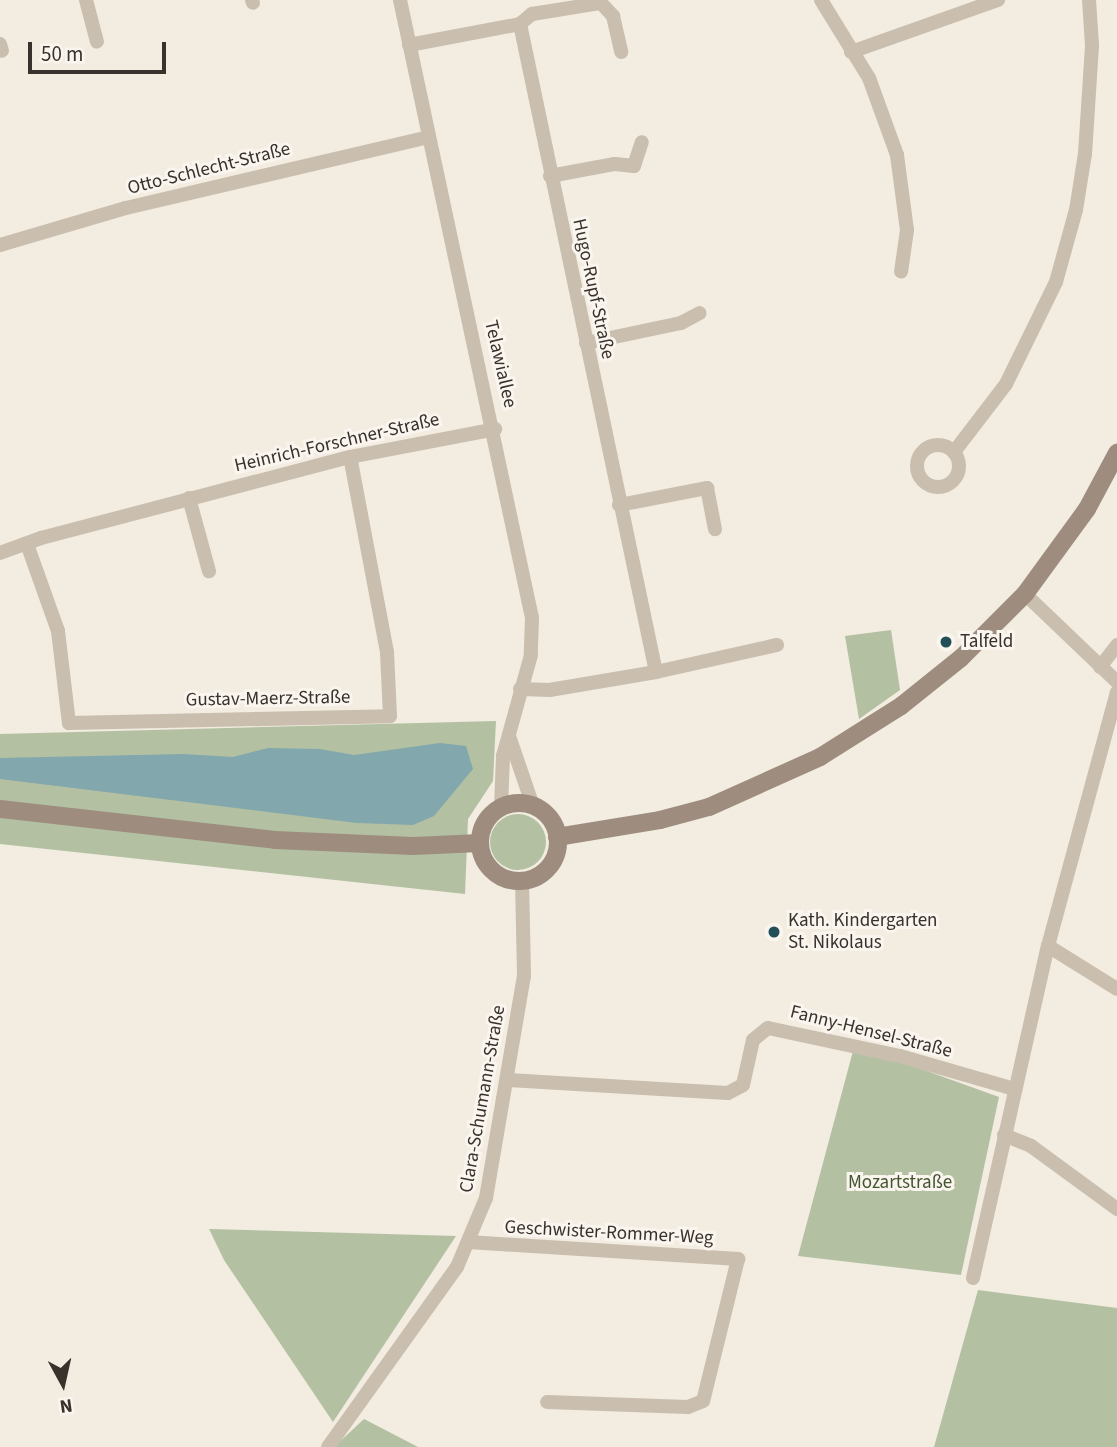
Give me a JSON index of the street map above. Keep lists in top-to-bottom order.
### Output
{
  "streets": {
    "street": [
      "Otto-Schlecht-Straße",
      "Hugo-Rupf-Straße",
      "Telawiallee",
      "Heinrich-Forschner-Straße",
      "Gustav-Maerz-Straße",
      "Fanny-Hensel-Straße",
      "Clara-Schumann-Straße",
      "Geschwister-Rommer-Weg"
    ]
  },
  "crossings": [
    ["Otto-Schlecht-Straße", "Telawiallee"],
    ["Telawiallee", "Heinrich-Forschner-Straße"],
    ["Telawiallee", "Clara-Schumann-Straße"],
    ["Heinrich-Forschner-Straße", "Gustav-Maerz-Straße"],
    ["Fanny-Hensel-Straße", "Clara-Schumann-Straße"],
    ["Clara-Schumann-Straße", "Geschwister-Rommer-Weg"]
  ],
  "parks": ["Mozartstraße"],
  "places": ["Talfeld", "Kath. Kindergarten St. Nikolaus"],
  "scale_bar": "50 m",
  "north": "bottom"
}
